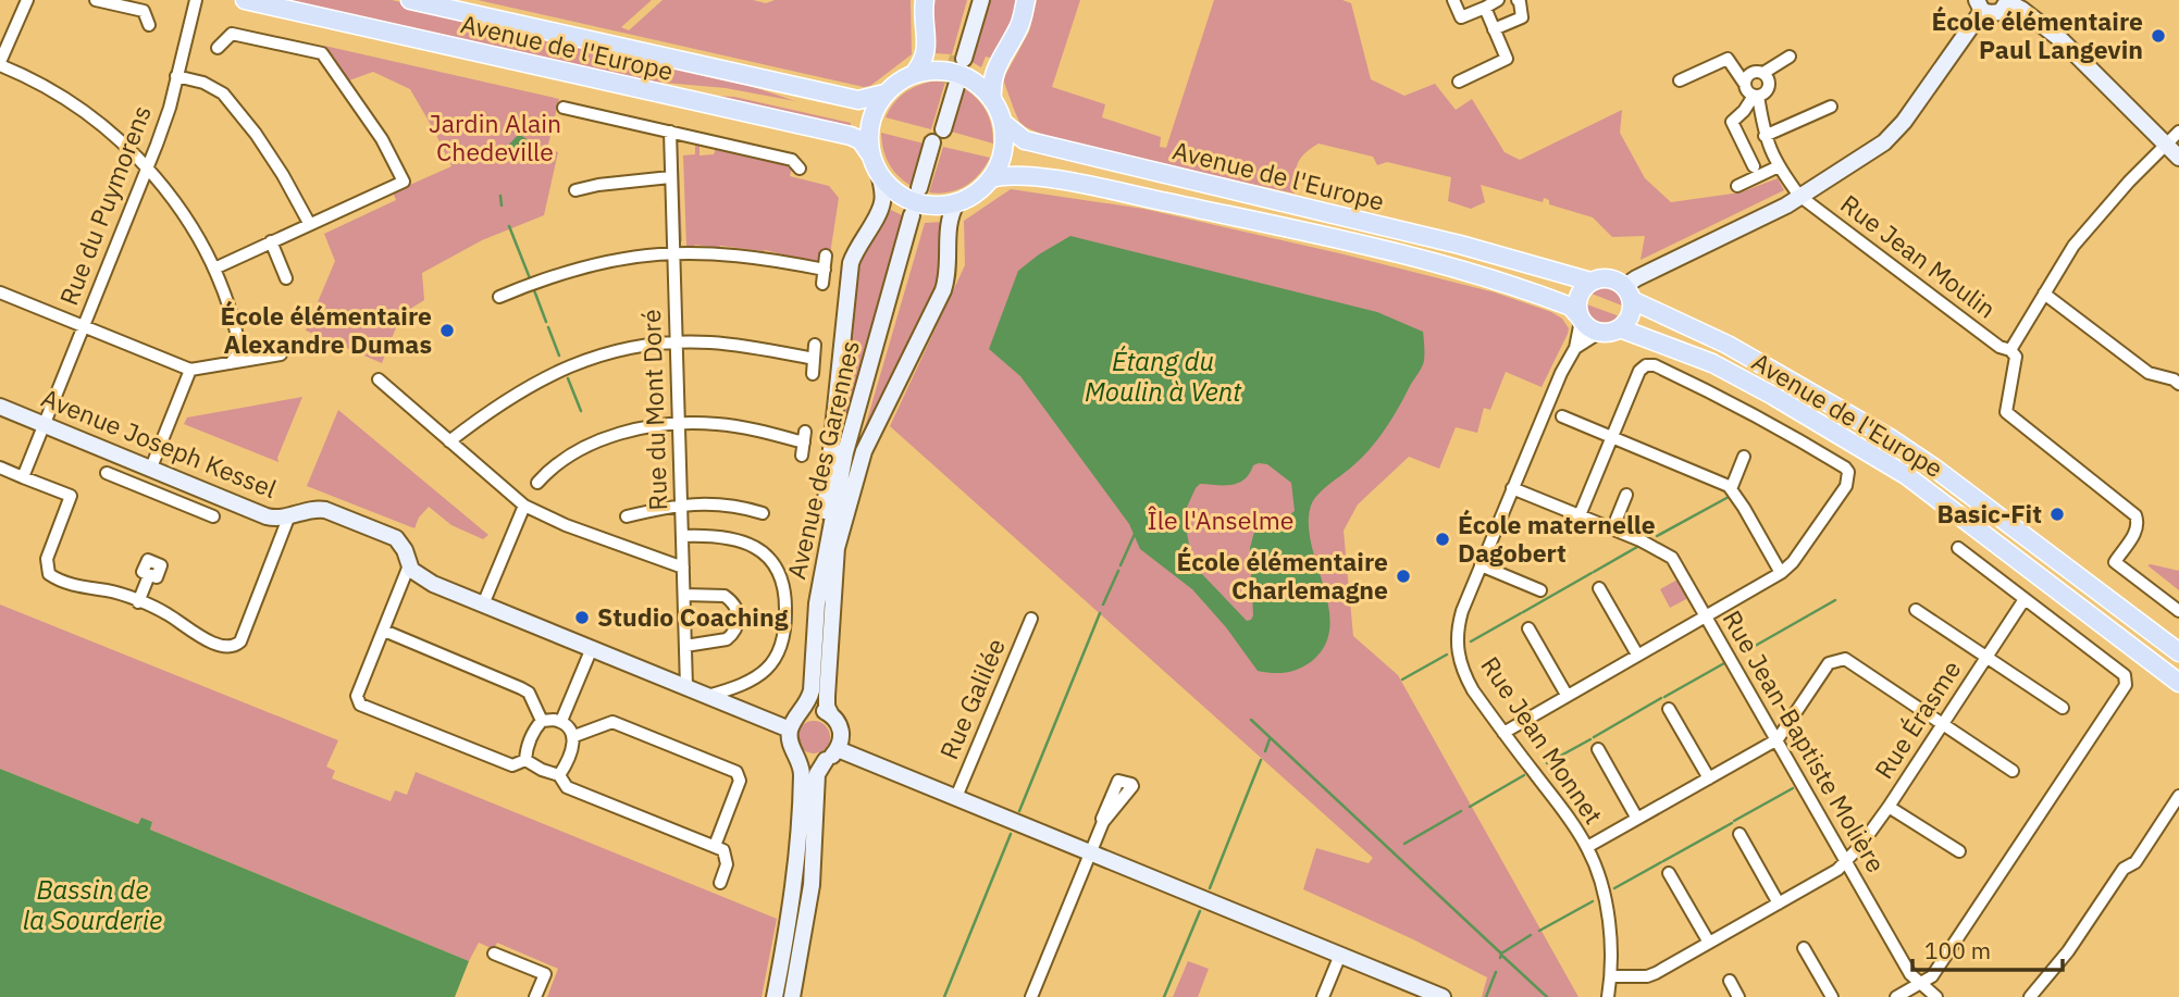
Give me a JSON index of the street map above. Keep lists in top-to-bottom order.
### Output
{
  "streets": {
    "main road": ["Avenue de l'Europe", "Avenue Joseph Kessel", "Avenue des Garennes"],
    "street": [
      "Rue du Puymorens",
      "Rue Jean Moulin",
      "Rue du Mont Doré",
      "Rue Galilée",
      "Rue Érasme",
      "Rue Jean Monnet",
      "Rue Jean-Baptiste Molière"
    ]
  },
  "crossings": [
    ["Avenue de l'Europe", "Rue Jean Monnet"],
    ["Rue du Puymorens", "Avenue Joseph Kessel"],
    ["Rue du Mont Doré", "Avenue Joseph Kessel"],
    ["Avenue Joseph Kessel", "Avenue des Garennes"],
    ["Rue Érasme", "Rue Jean Monnet"],
    ["Rue Érasme", "Rue Jean-Baptiste Molière"],
    ["Rue Jean Monnet", "Rue Jean-Baptiste Molière"]
  ],
  "water": ["Étang du Moulin à Vent", "Bassin de la Sourderie"],
  "parks": ["Jardin Alain Chedeville", "Île l'Anselme"],
  "places": [
    "École élémentaire Paul Langevin",
    "École élémentaire Alexandre Dumas",
    "Basic-Fit",
    "École maternelle Dagobert",
    "École élémentaire Charlemagne",
    "Studio Coaching"
  ],
  "scale_bar": "100 m"
}
